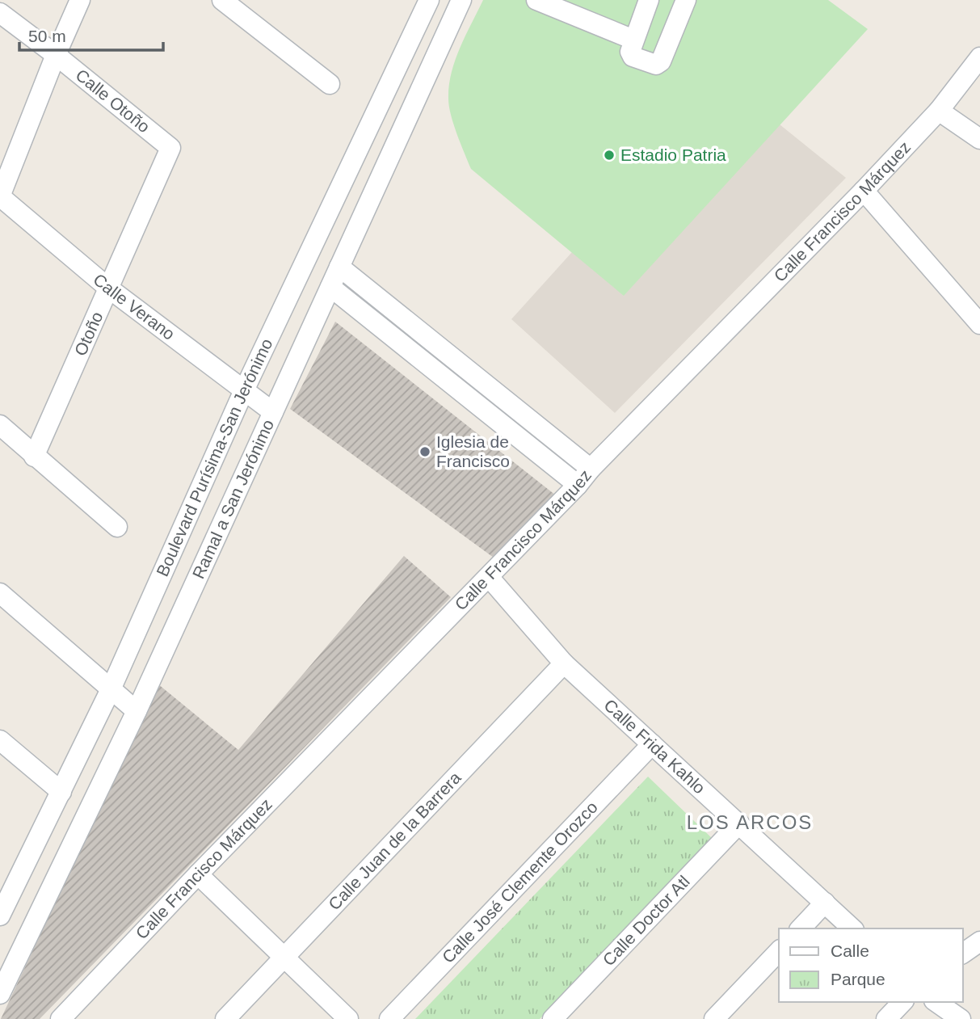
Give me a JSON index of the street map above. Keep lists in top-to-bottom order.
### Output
{
  "streets": {
    "street": [
      "Calle Otoño",
      "Calle Francisco Márquez",
      "Calle Verano",
      "Otoño",
      "Boulevard Purísima-San Jerónimo",
      "Ramal a San Jerónimo",
      "Calle Frida Kahlo",
      "Calle Juan de la Barrera",
      "Calle José Clemente Orozco",
      "Calle Doctor Atl"
    ]
  },
  "crossings": [
    ["Calle Otoño", "Otoño"],
    ["Calle Francisco Márquez", "Calle Frida Kahlo"],
    ["Calle Verano", "Otoño"],
    ["Calle Verano", "Boulevard Purísima-San Jerónimo"],
    ["Calle Verano", "Ramal a San Jerónimo"],
    ["Calle Frida Kahlo", "Calle Juan de la Barrera"],
    ["Calle Frida Kahlo", "Calle José Clemente Orozco"],
    ["Calle Frida Kahlo", "Calle Doctor Atl"]
  ],
  "districts": ["LOS ARCOS"],
  "places": ["Estadio Patria", "Iglesia de Francisco"],
  "legend": ["Calle", "Parque"],
  "scale_bar": "50 m"
}
